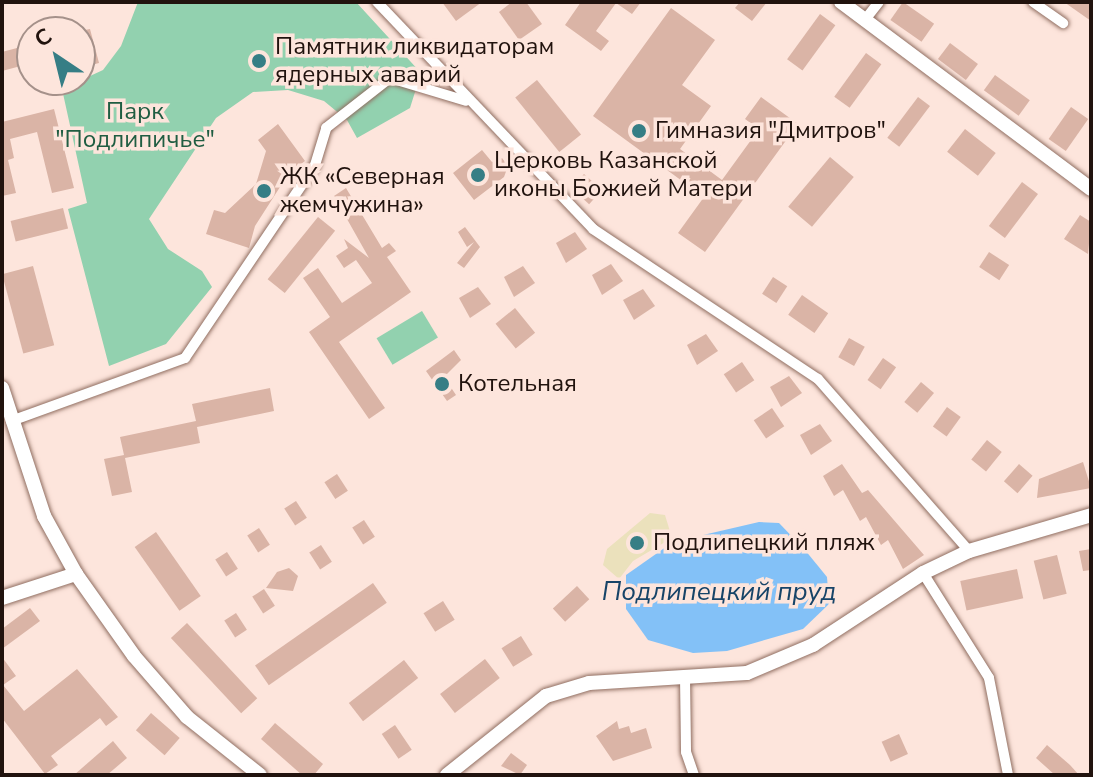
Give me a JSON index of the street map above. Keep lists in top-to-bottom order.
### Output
{
  "water": ["Подлипецкий пруд"],
  "parks": ["Парк \"Подлипичье\""],
  "places": [
    "Памятник ликвидаторам ядерных аварий",
    "Гимназия \"Дмитров\"",
    "Церковь Казанской иконы Божией Матери",
    "ЖК «Северная жемчужина»",
    "Котельная",
    "Подлипецкий пляж"
  ],
  "north": "top left"
}
